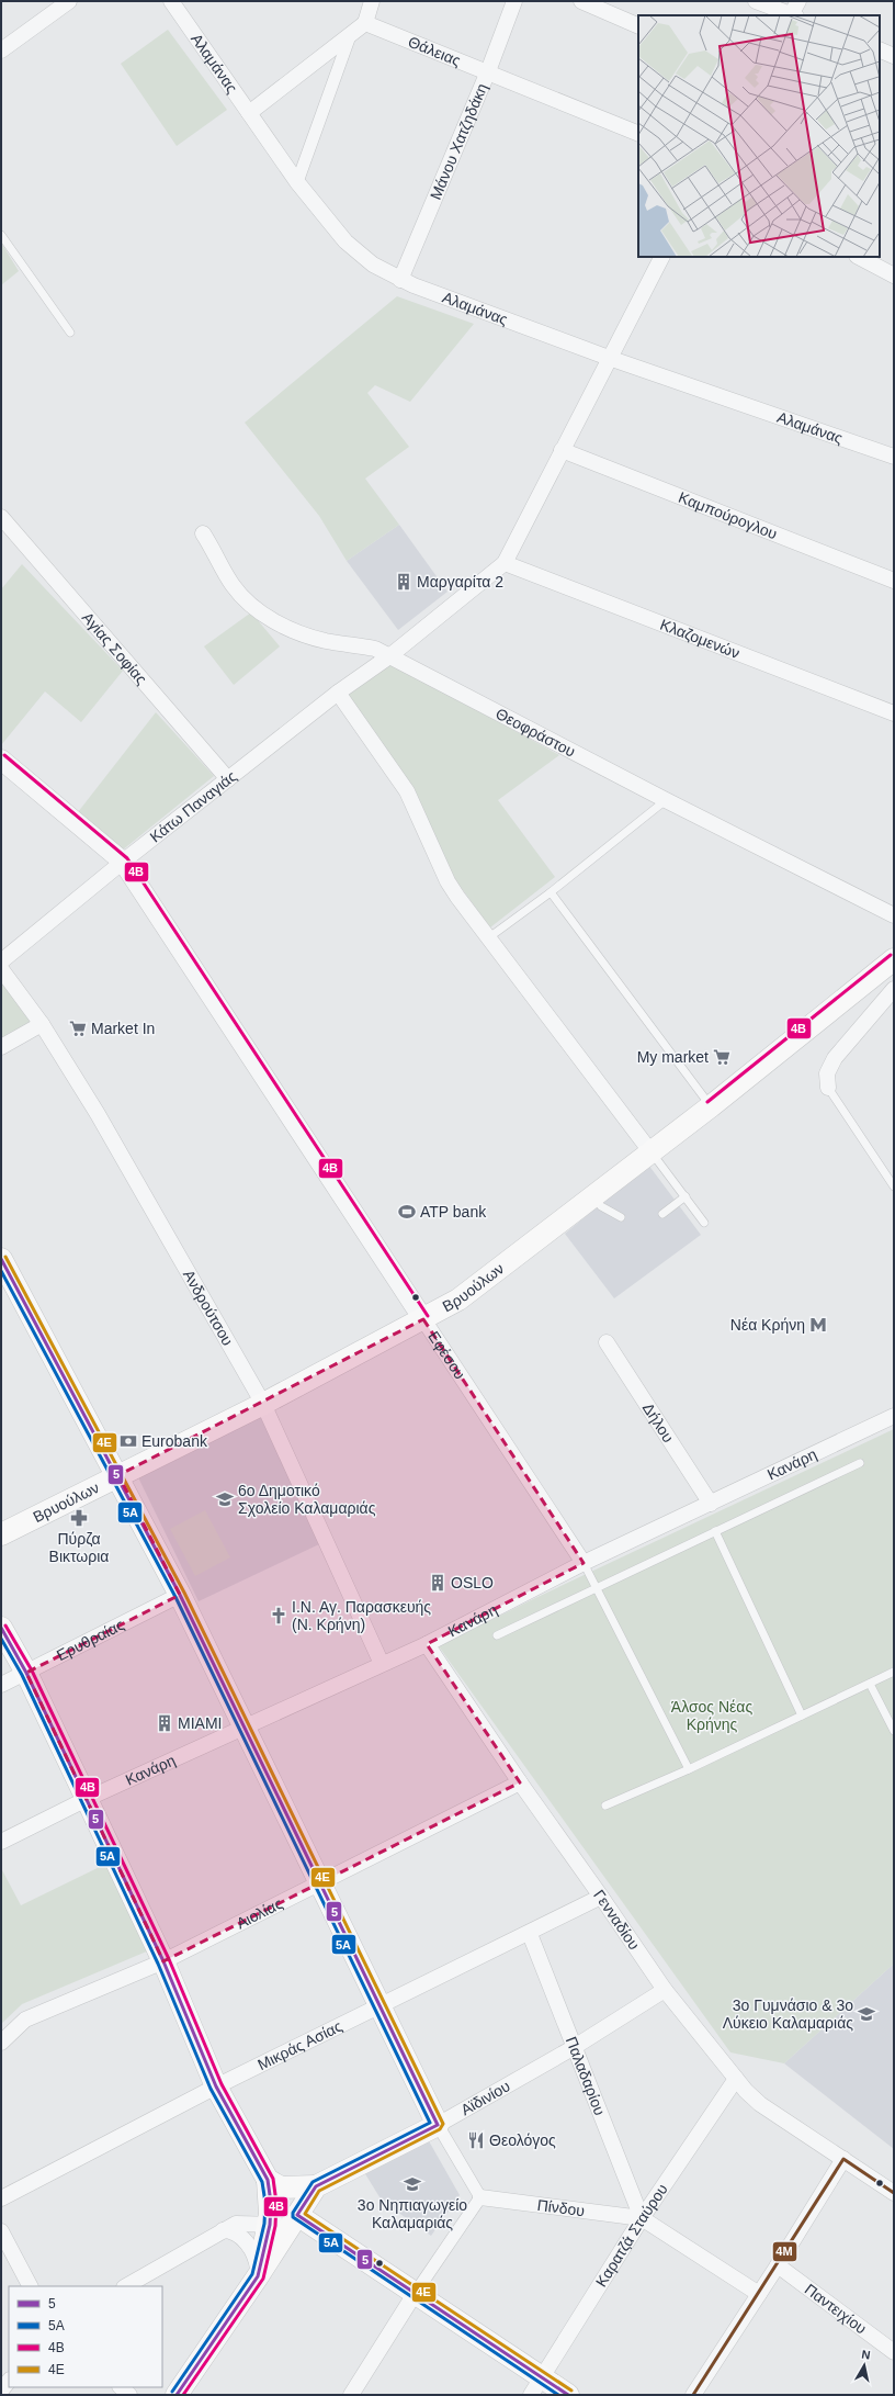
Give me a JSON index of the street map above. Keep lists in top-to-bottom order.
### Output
{
  "streets": {
    "main road": ["Βρυούλων", "Αϊδινίου"],
    "street": [
      "Θάλειας",
      "Αλαμάνας",
      "Μάνου Χατζηδάκη",
      "Καμπούρογλου",
      "Κλαζομενών",
      "Αγίας Σοφίας",
      "Θεοφράστου",
      "Κάτω Παναγιάς",
      "Ανδρούτσου",
      "Εφέσου",
      "Δήλου",
      "Κανάρη",
      "Ερυθραίας",
      "Αιολίας",
      "Γενναδίου",
      "Μικράς Ασίας",
      "Παλαδαρίου",
      "Πίνδου",
      "Καρατζά Σταύρου",
      "Παντειχίου"
    ]
  },
  "crossings": [
    ["Θάλειας", "Μάνου Χατζηδάκη"],
    ["Αλαμάνας", "Μάνου Χατζηδάκη"],
    ["Κλαζομενών", "Κάτω Παναγιάς"],
    ["Αγίας Σοφίας", "Κάτω Παναγιάς"],
    ["Θεοφράστου", "Κάτω Παναγιάς"],
    ["Κάτω Παναγιάς", "Εφέσου"],
    ["Βρυούλων", "Ανδρούτσου"],
    ["Βρυούλων", "Εφέσου"],
    ["Ανδρούτσου", "Κανάρη"],
    ["Εφέσου", "Κανάρη"],
    ["Δήλου", "Κανάρη"],
    ["Κανάρη", "Γενναδίου"],
    ["Αιολίας", "Γενναδίου"],
    ["Γενναδίου", "Μικράς Ασίας"],
    ["Γενναδίου", "Αϊδινίου"],
    ["Γενναδίου", "Καρατζά Σταύρου"],
    ["Μικράς Ασίας", "Παλαδαρίου"],
    ["Παλαδαρίου", "Αϊδινίου"],
    ["Παλαδαρίου", "Πίνδου"],
    ["Παλαδαρίου", "Καρατζά Σταύρου"],
    ["Πίνδου", "Καρατζά Σταύρου"]
  ],
  "parks": ["Άλσος Νέας Κρήνης"],
  "places": {
    "building": ["Μαργαρίτα 2", "OSLO", "MIAMI"],
    "supermarket": ["Market In", "My market"],
    "sports": ["ATP bank"],
    "metro station": ["Νέα Κρήνη"],
    "bank": ["Eurobank"],
    "school or university": ["6ο Δημοτικό Σχολείο Καλαμαριάς", "3ο Γυμνάσιο & 3ο Λύκειο Καλαμαριάς", "3ο Νηπιαγωγείο Καλαμαριάς"],
    "pharmacy": ["Πύρζα Βικτωρια"],
    "church": ["Ι.Ν. Αγ. Παρασκευής (Ν. Κρήνη)"],
    "restaurant": ["Θεολόγος"]
  },
  "lines": [
    "transit line 4Β",
    "transit line 4Ε",
    "transit line 5",
    "transit line 5Α",
    "transit line 4Μ"
  ],
  "legend": [
    "5",
    "5Α",
    "4Β",
    "4Ε"
  ],
  "north": "top"
}
